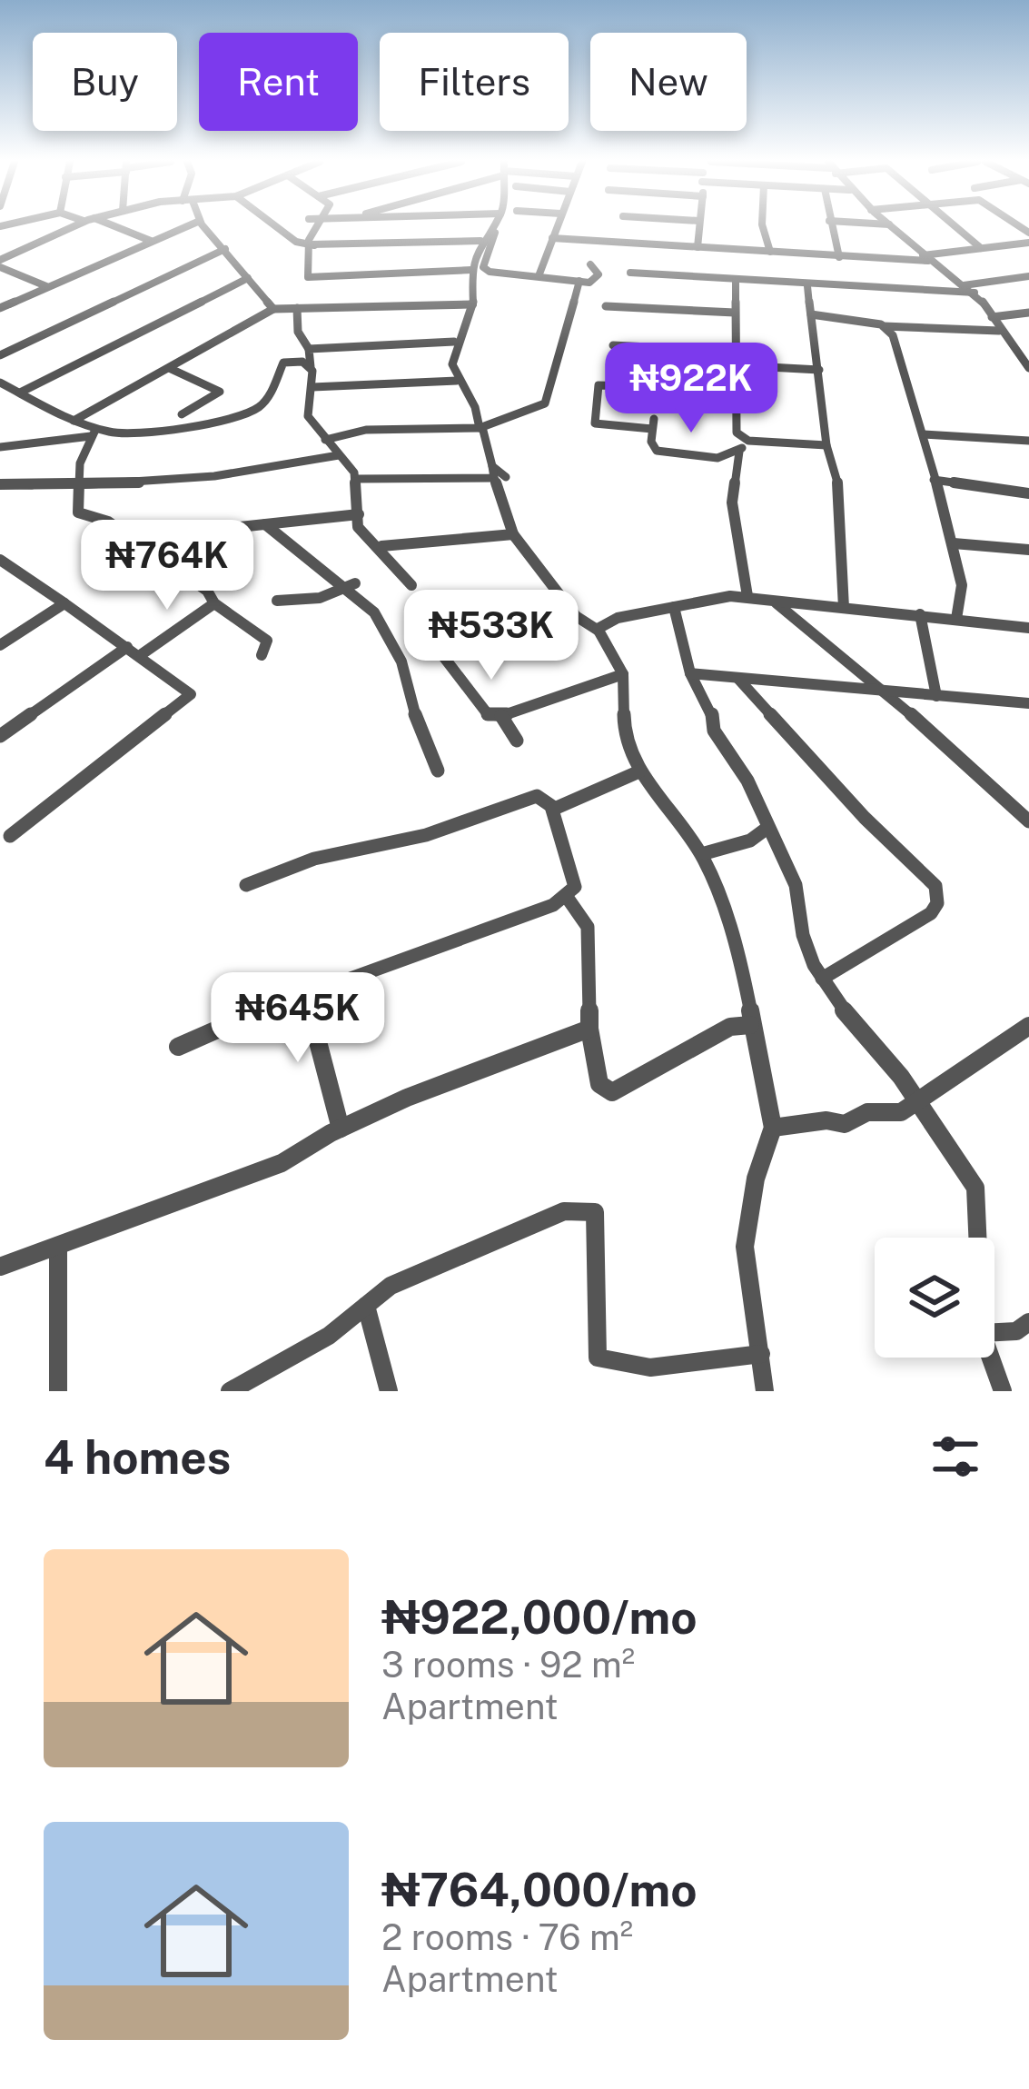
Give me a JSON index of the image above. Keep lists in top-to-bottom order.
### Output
{
  "page": {
    "chip": [
      "Buy",
      "Rent",
      "Filters",
      "New"
    ],
    "price": [
      "₦922K",
      "₦764K",
      "₦533K",
      "₦645K"
    ],
    "heading": "4 homes",
    "list": [
      {
        "name": "₦922,000/mo",
        "note": "3 rooms · 92 m² · Apartment"
      },
      {
        "name": "₦764,000/mo",
        "note": "2 rooms · 76 m² · Apartment"
      }
    ]
  }
}
